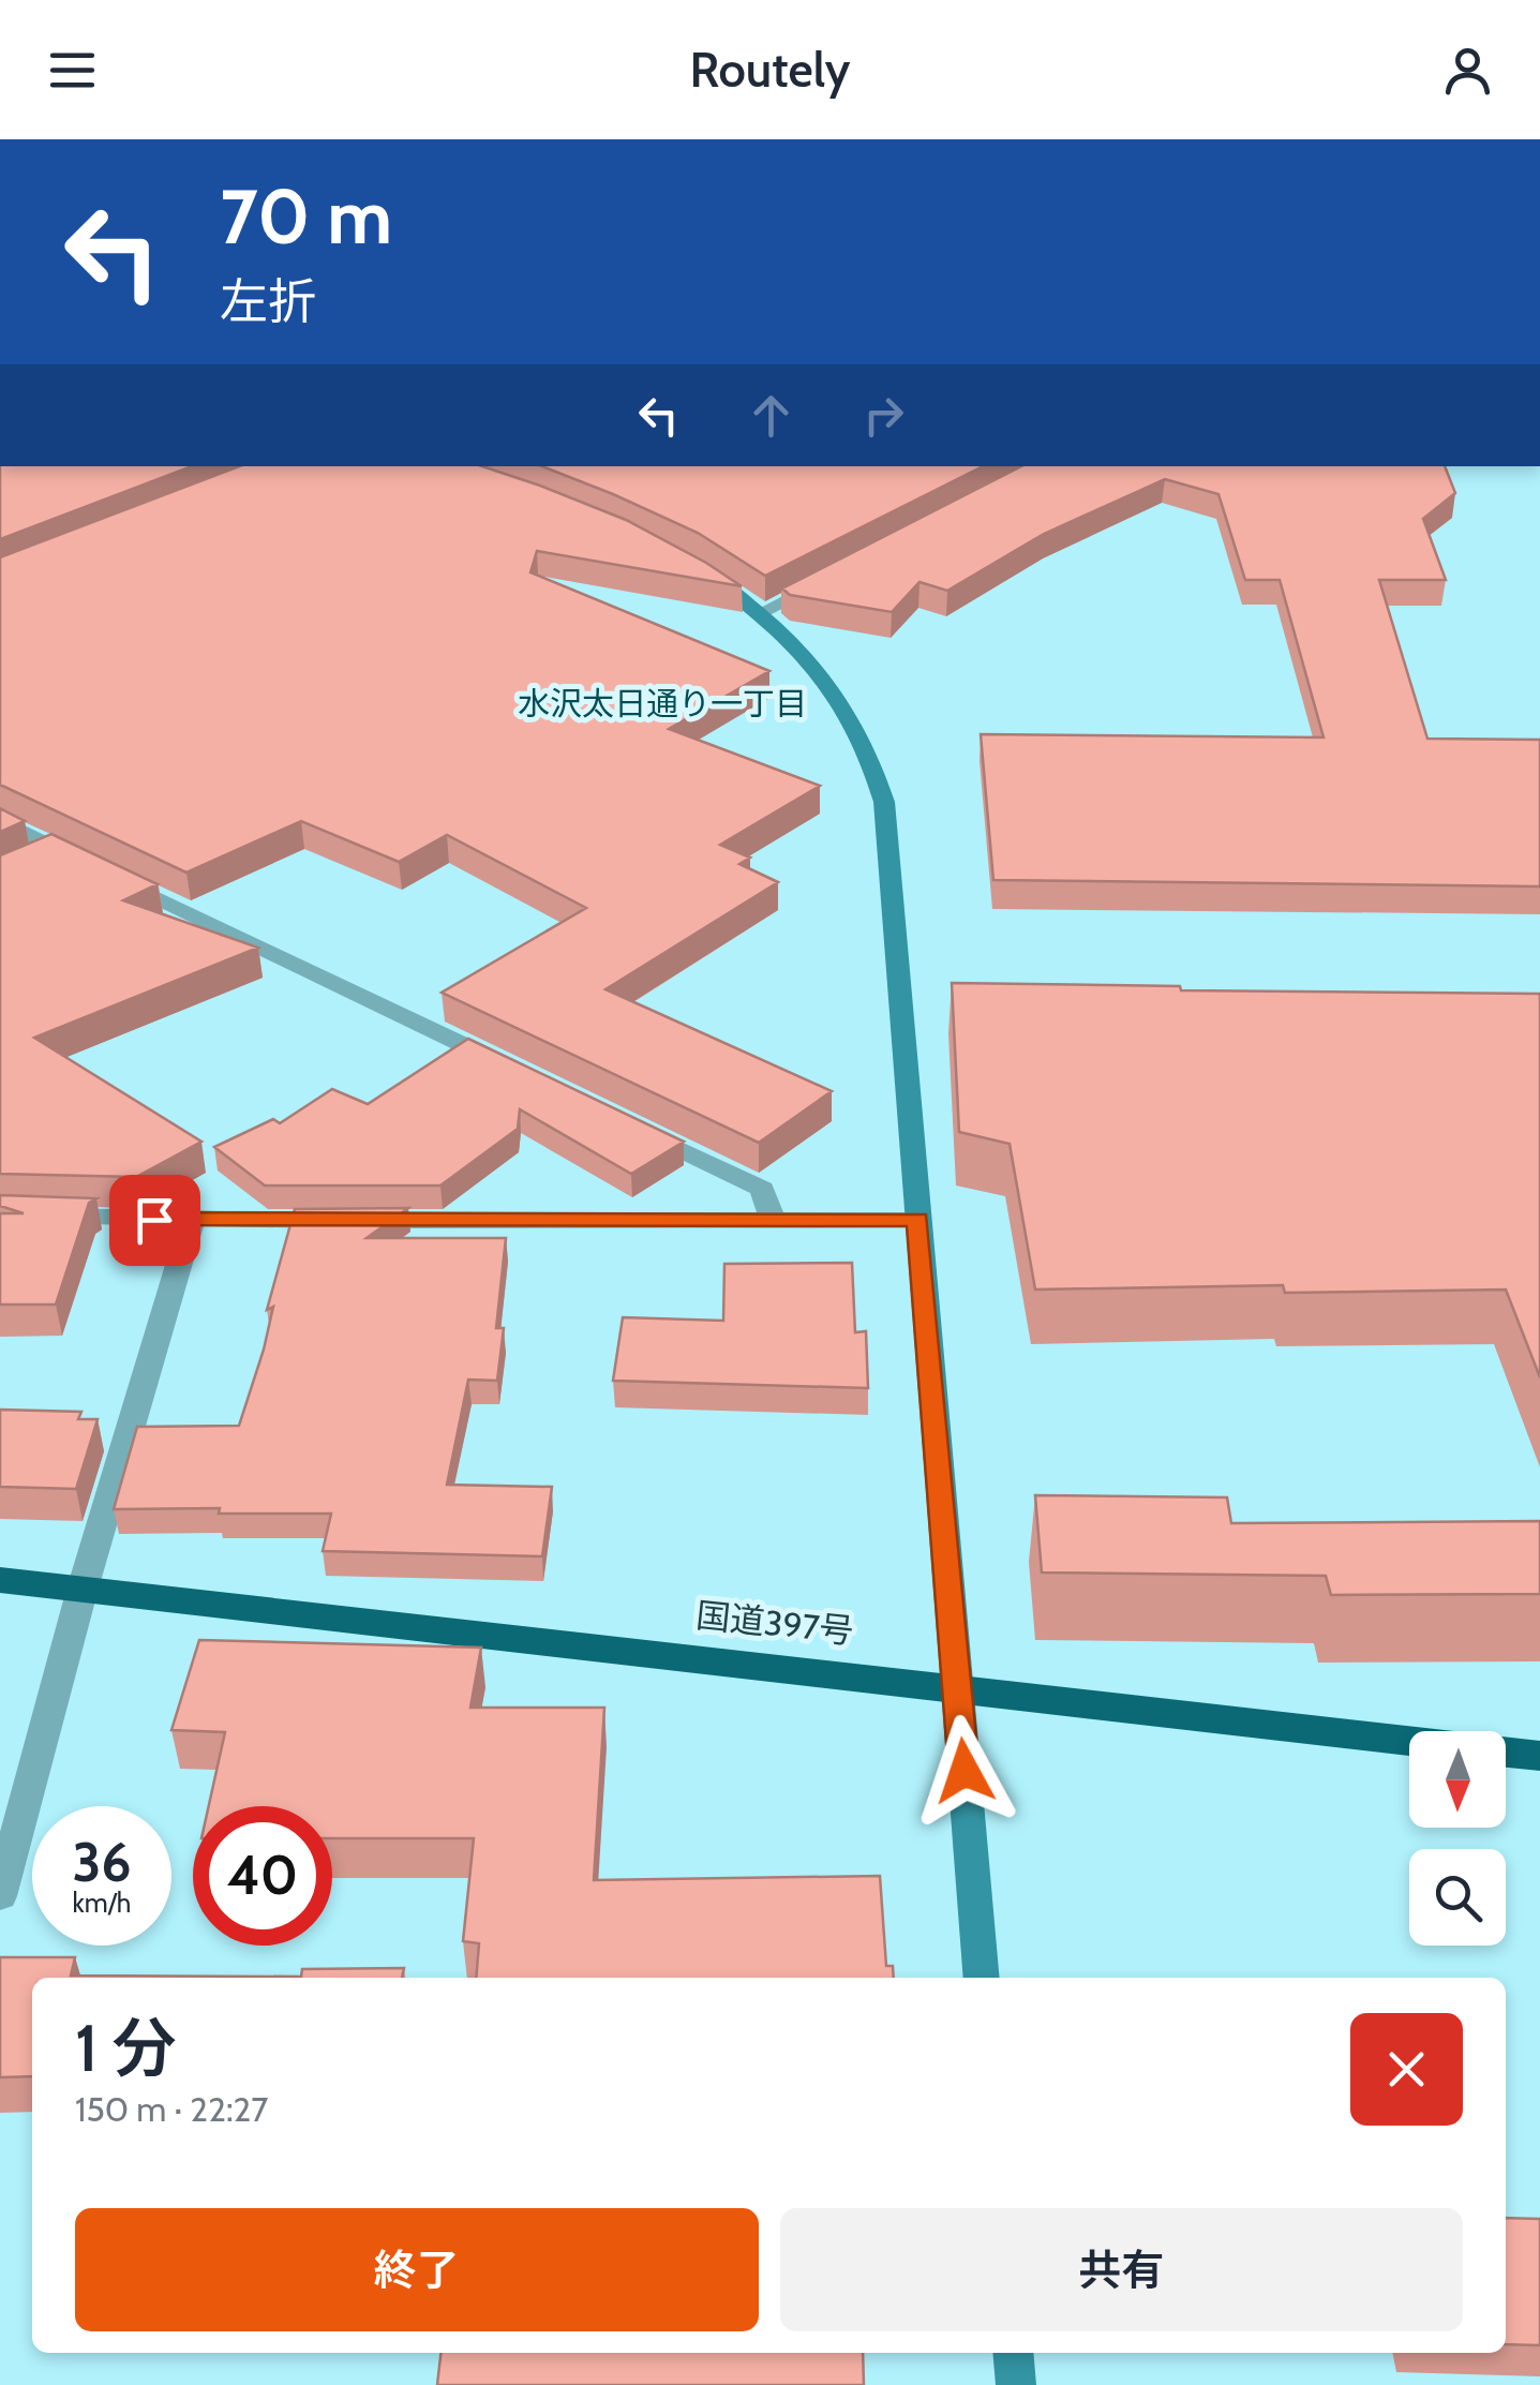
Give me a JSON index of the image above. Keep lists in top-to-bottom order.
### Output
{
  "streets": {
    "highway": ["国道397号"]
  },
  "districts": ["水沢太日通り一丁目"],
  "north": "bottom",
  "page": {
    "header": "Routely",
    "turn": ["70 m", "左折"],
    "speed": "36 km/h",
    "limit": "40",
    "heading": ["1 分", "150 m · 22:27"],
    "buttons": ["終了", "共有"]
  }
}
